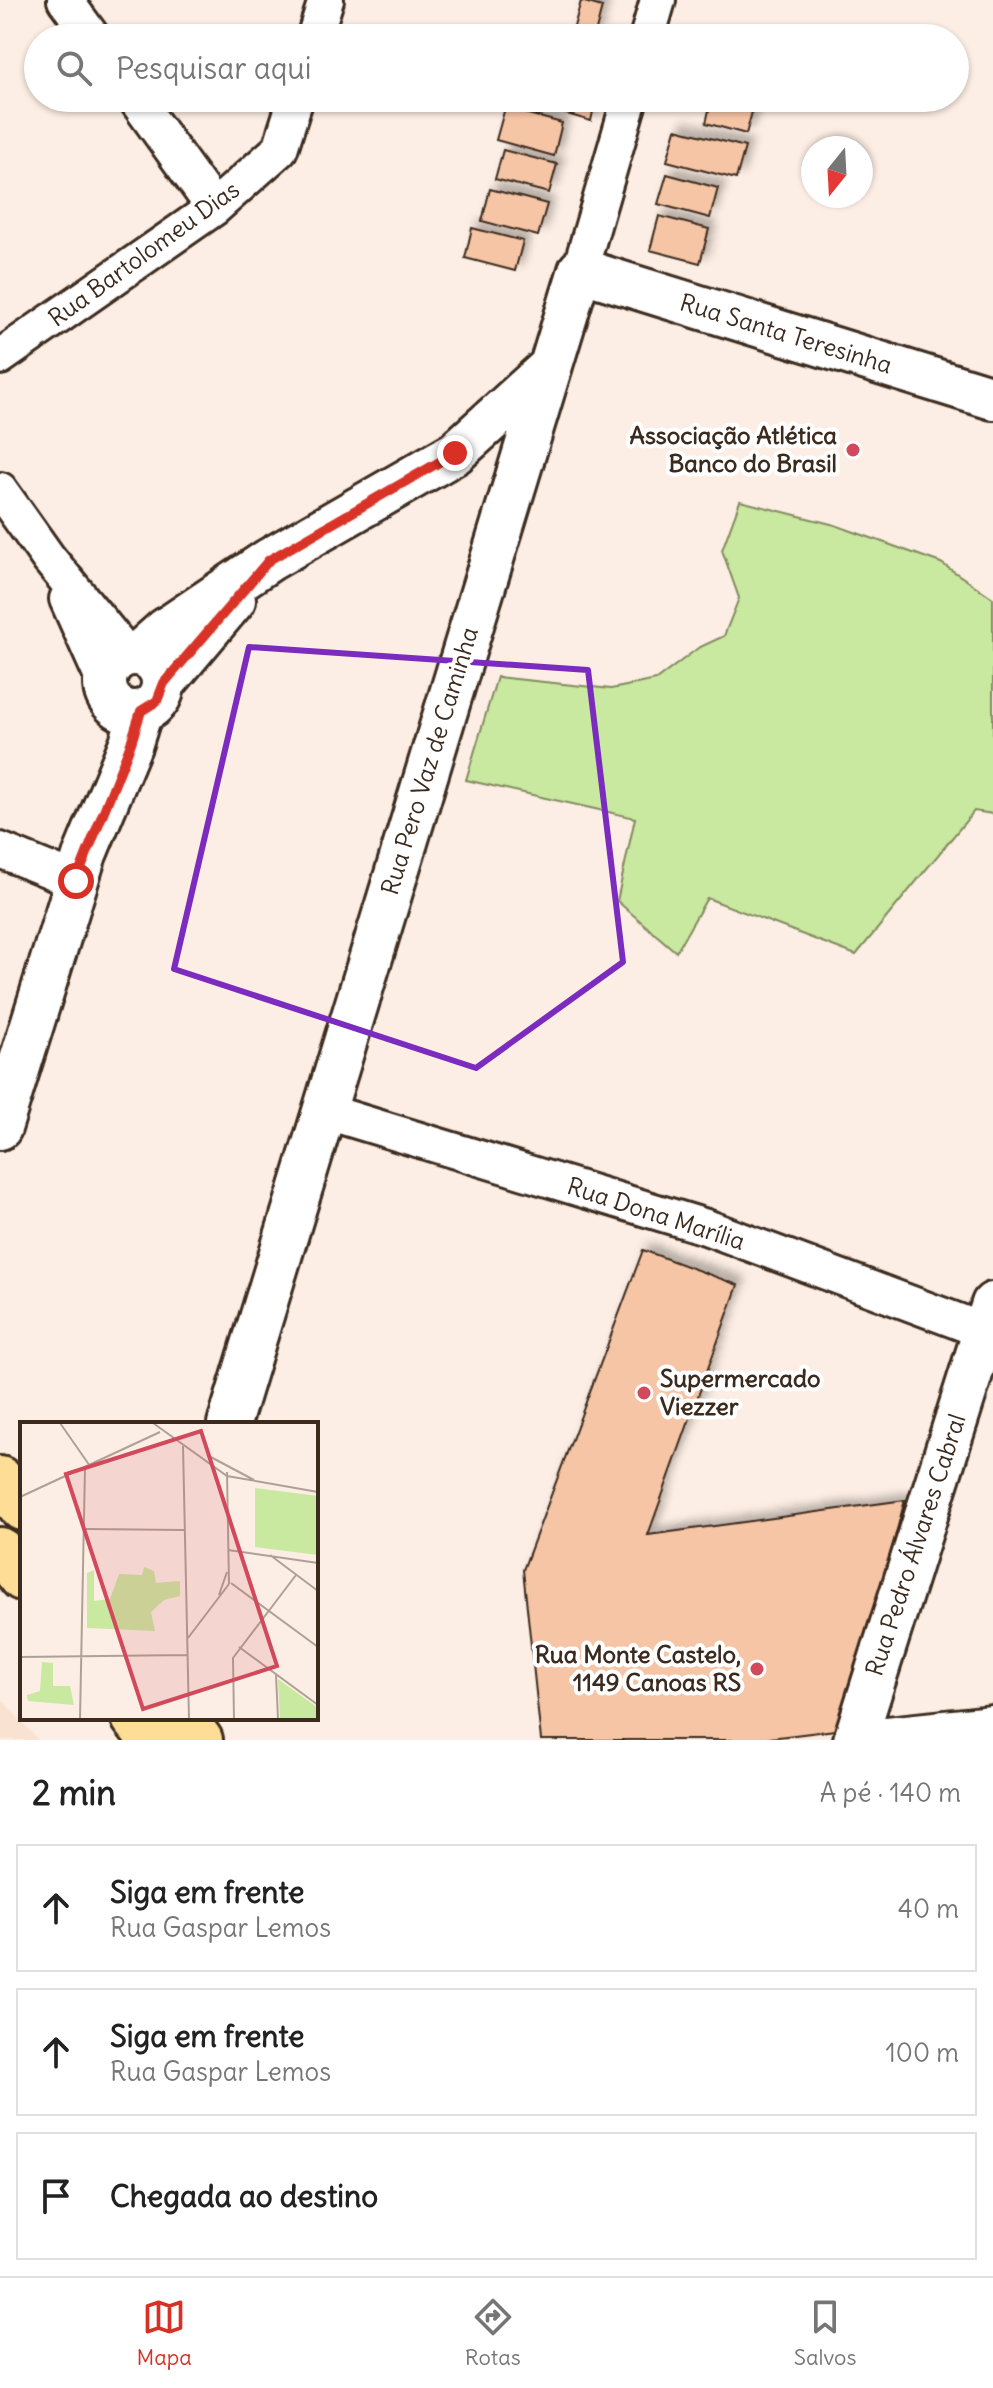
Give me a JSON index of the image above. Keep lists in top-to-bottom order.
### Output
{
  "streets": {
    "street": [
      "Rua Bartolomeu Dias",
      "Rua Santa Teresinha",
      "Rua Pero Vaz de Caminha",
      "Rua Dona Marília",
      "Rua Pedro Álvares Cabral"
    ]
  },
  "crossings": [
    ["Rua Santa Teresinha", "Rua Pero Vaz de Caminha"],
    ["Rua Pero Vaz de Caminha", "Rua Dona Marília"],
    ["Rua Dona Marília", "Rua Pedro Álvares Cabral"]
  ],
  "places": ["Associação Atlética Banco do Brasil", "Supermercado Viezzer", "Rua Monte Castelo, 1149 Canoas RS"],
  "north": "bottom",
  "page": {
    "search": "Pesquisar aqui",
    "heading": ["2 min", "A pé · 140 m"],
    "list": [
      ["Siga em frente", "Rua Gaspar Lemos", "40 m"],
      ["Siga em frente", "Rua Gaspar Lemos", "100 m"],
      "Chegada ao destino"
    ],
    "nav": ["Mapa", "Rotas", "Salvos"]
  }
}
